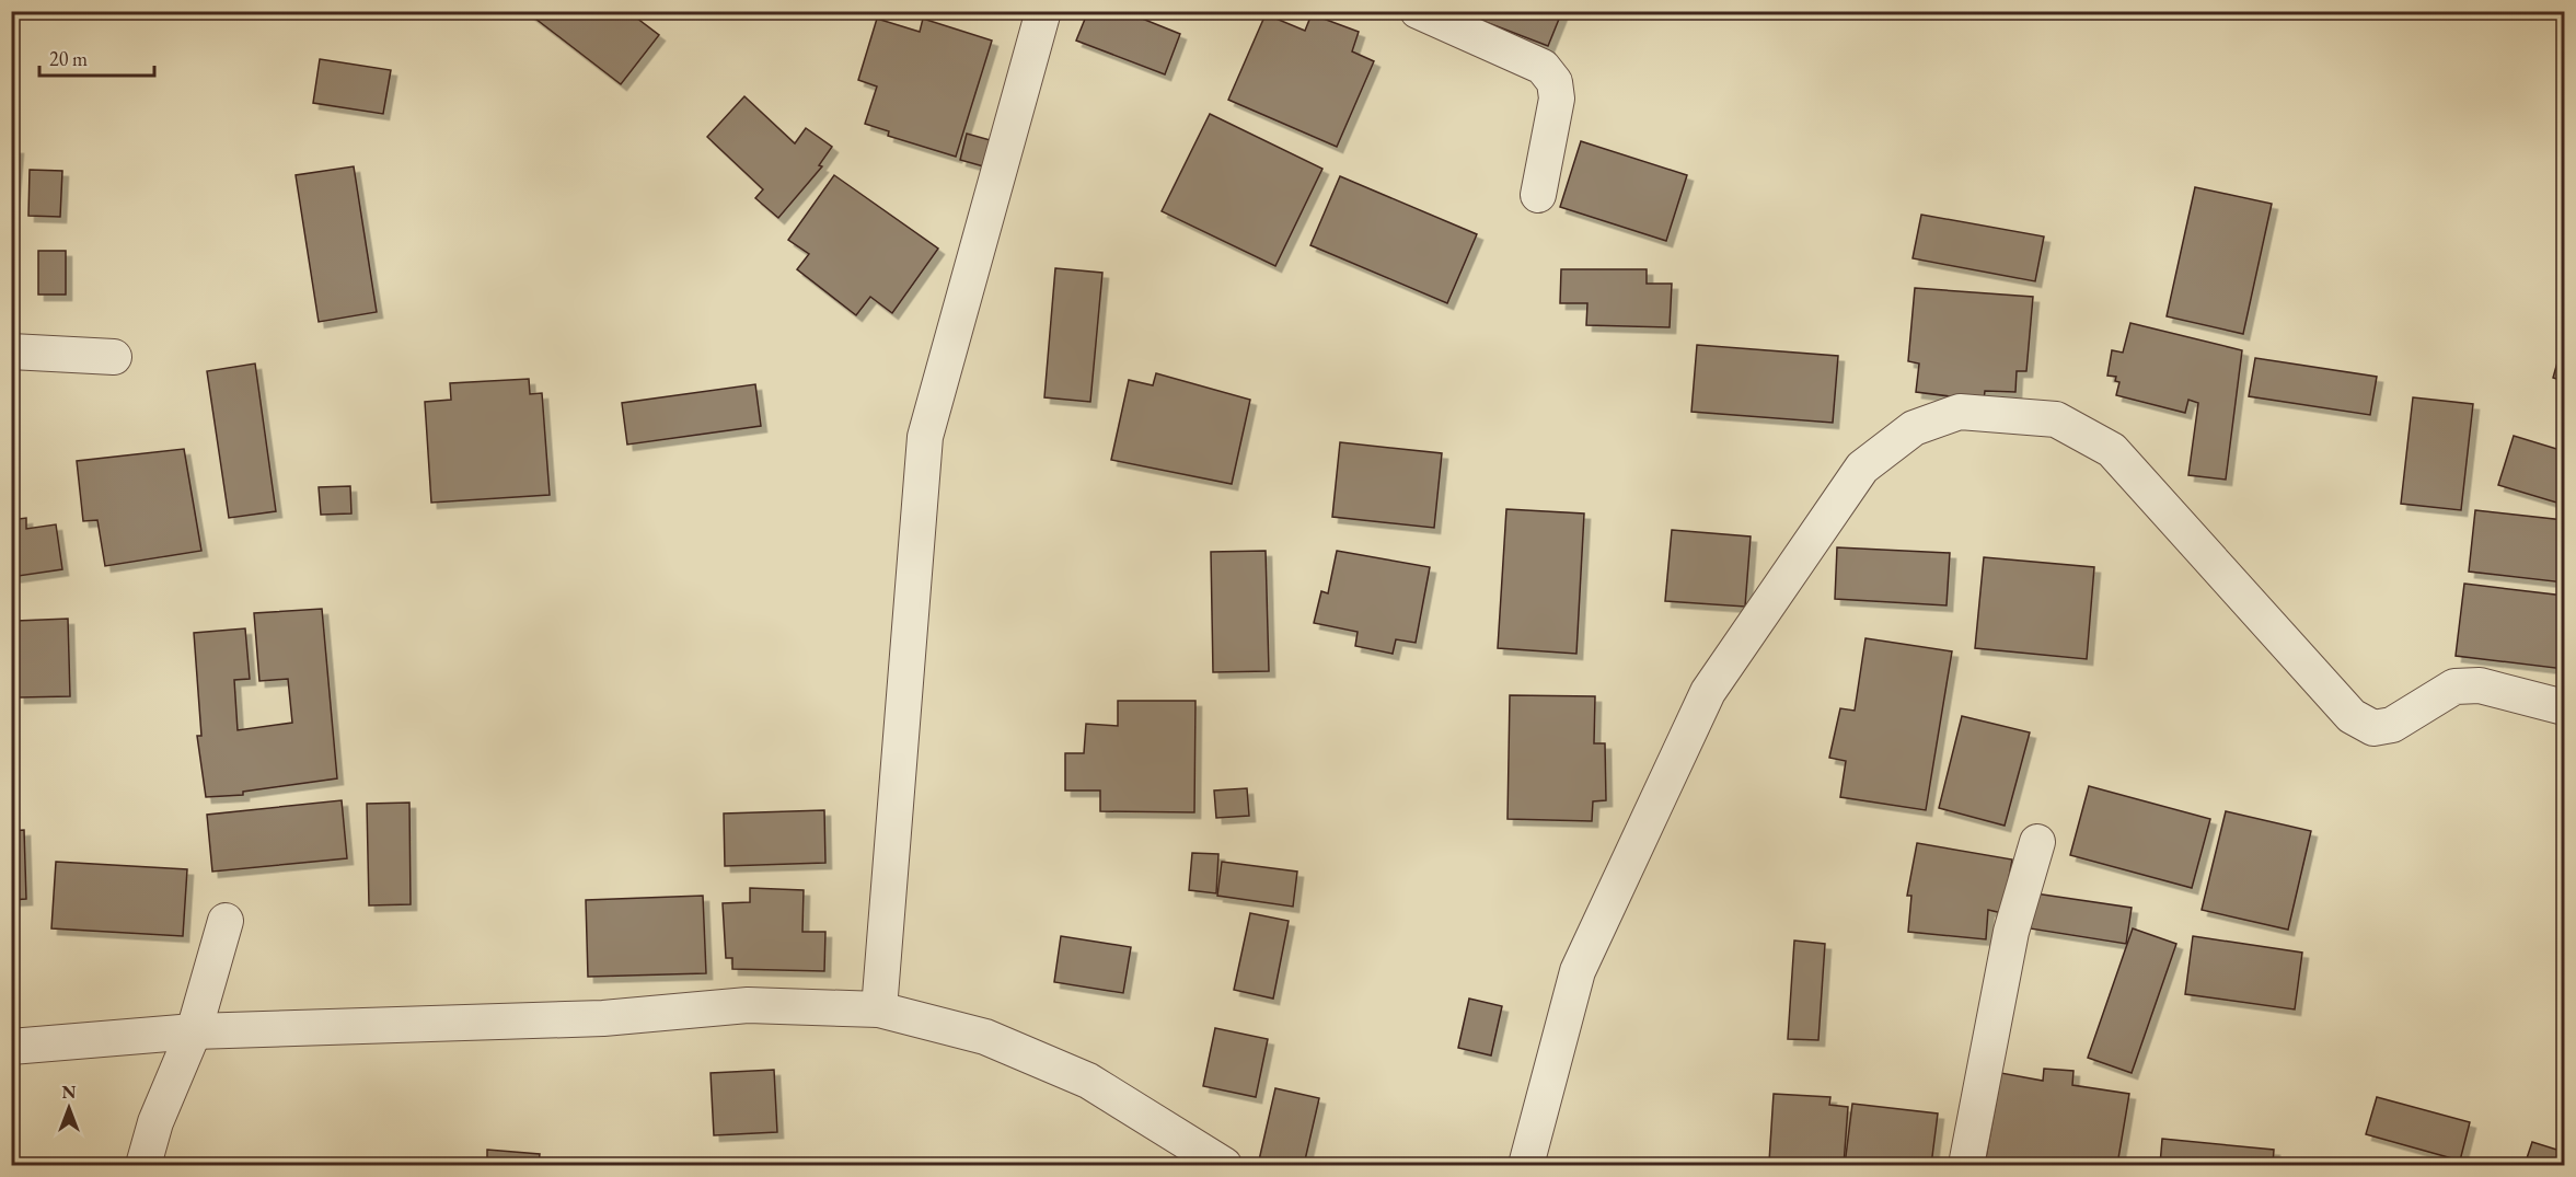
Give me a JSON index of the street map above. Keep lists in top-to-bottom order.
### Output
{
  "scale_bar": "20 m",
  "north": "top"
}
